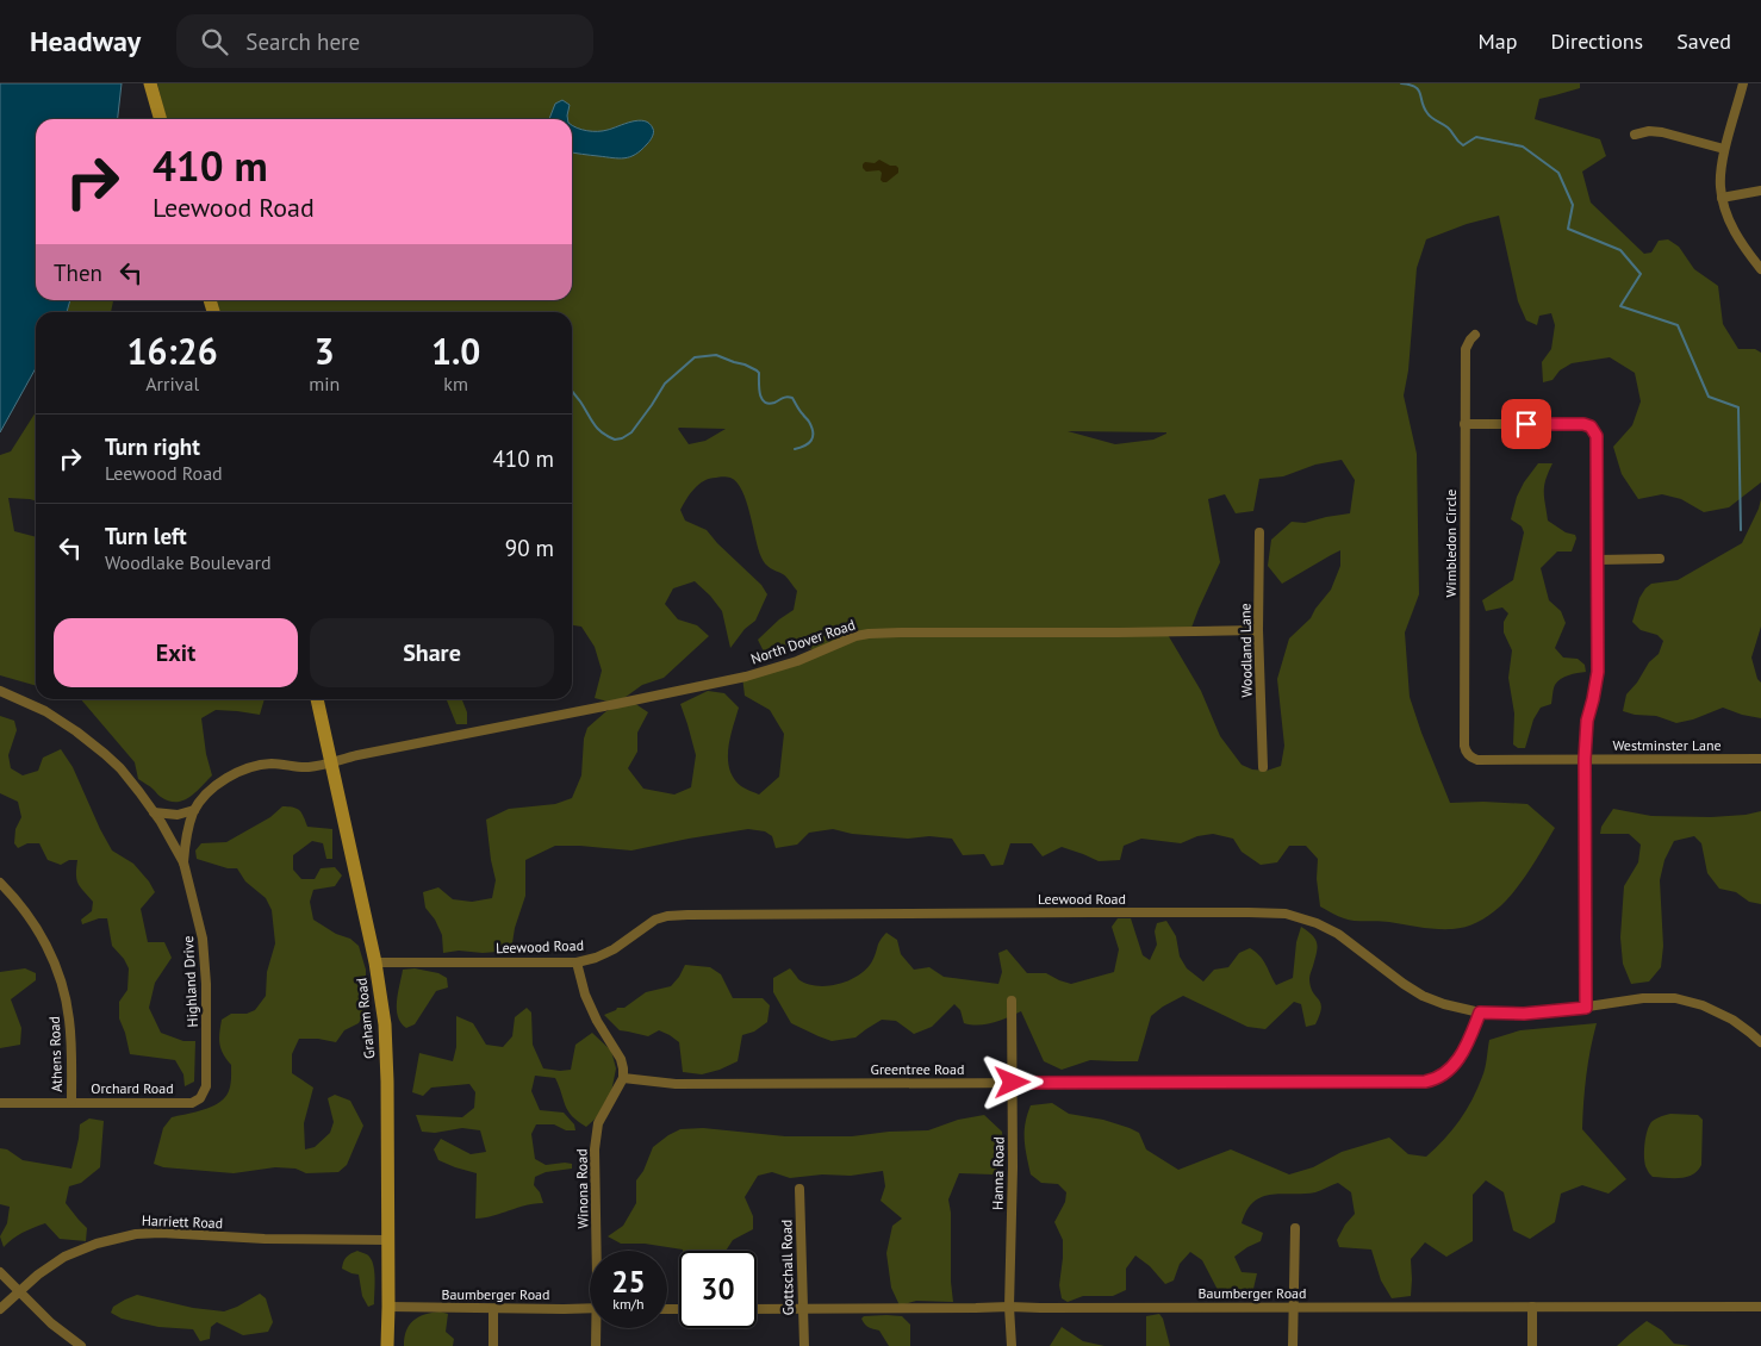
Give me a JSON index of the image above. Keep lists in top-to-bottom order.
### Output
{
  "streets": {
    "main road": ["Graham Road"],
    "street": [
      "Wimbledon Circle",
      "North Dover Road",
      "Woodland Lane",
      "Westminster Lane",
      "Leewood Road",
      "Highland Drive",
      "Athens Road",
      "Greentree Road",
      "Orchard Road",
      "Hanna Road",
      "Winona Road",
      "Harriett Road",
      "Gottschall Road",
      "Baumberger Road"
    ]
  },
  "crossings": [
    ["Wimbledon Circle", "Westminster Lane"],
    ["North Dover Road", "Woodland Lane"],
    ["North Dover Road", "Graham Road"],
    ["Leewood Road", "Graham Road"],
    ["Leewood Road", "Greentree Road"],
    ["Highland Drive", "Orchard Road"],
    ["Graham Road", "Harriett Road"],
    ["Graham Road", "Baumberger Road"],
    ["Athens Road", "Orchard Road"],
    ["Greentree Road", "Hanna Road"],
    ["Greentree Road", "Winona Road"],
    ["Hanna Road", "Baumberger Road"],
    ["Gottschall Road", "Baumberger Road"]
  ],
  "page": {
    "header": "Headway",
    "search": "Search here",
    "nav": ["Map", "Directions", "Saved"],
    "turn": ["410 m", "Leewood Road"],
    "then": "Then",
    "eta": [
      "16:26",
      "Arrival",
      "3",
      "min",
      "1.0",
      "km"
    ],
    "list": [
      {
        "name": "Turn right",
        "note": "Leewood Road",
        "value": "410 m"
      },
      {
        "name": "Turn left",
        "note": "Woodlake Boulevard",
        "value": "90 m"
      }
    ],
    "buttons": ["Exit", "Share"],
    "speed": "25 km/h",
    "limit": "30"
  }
}
